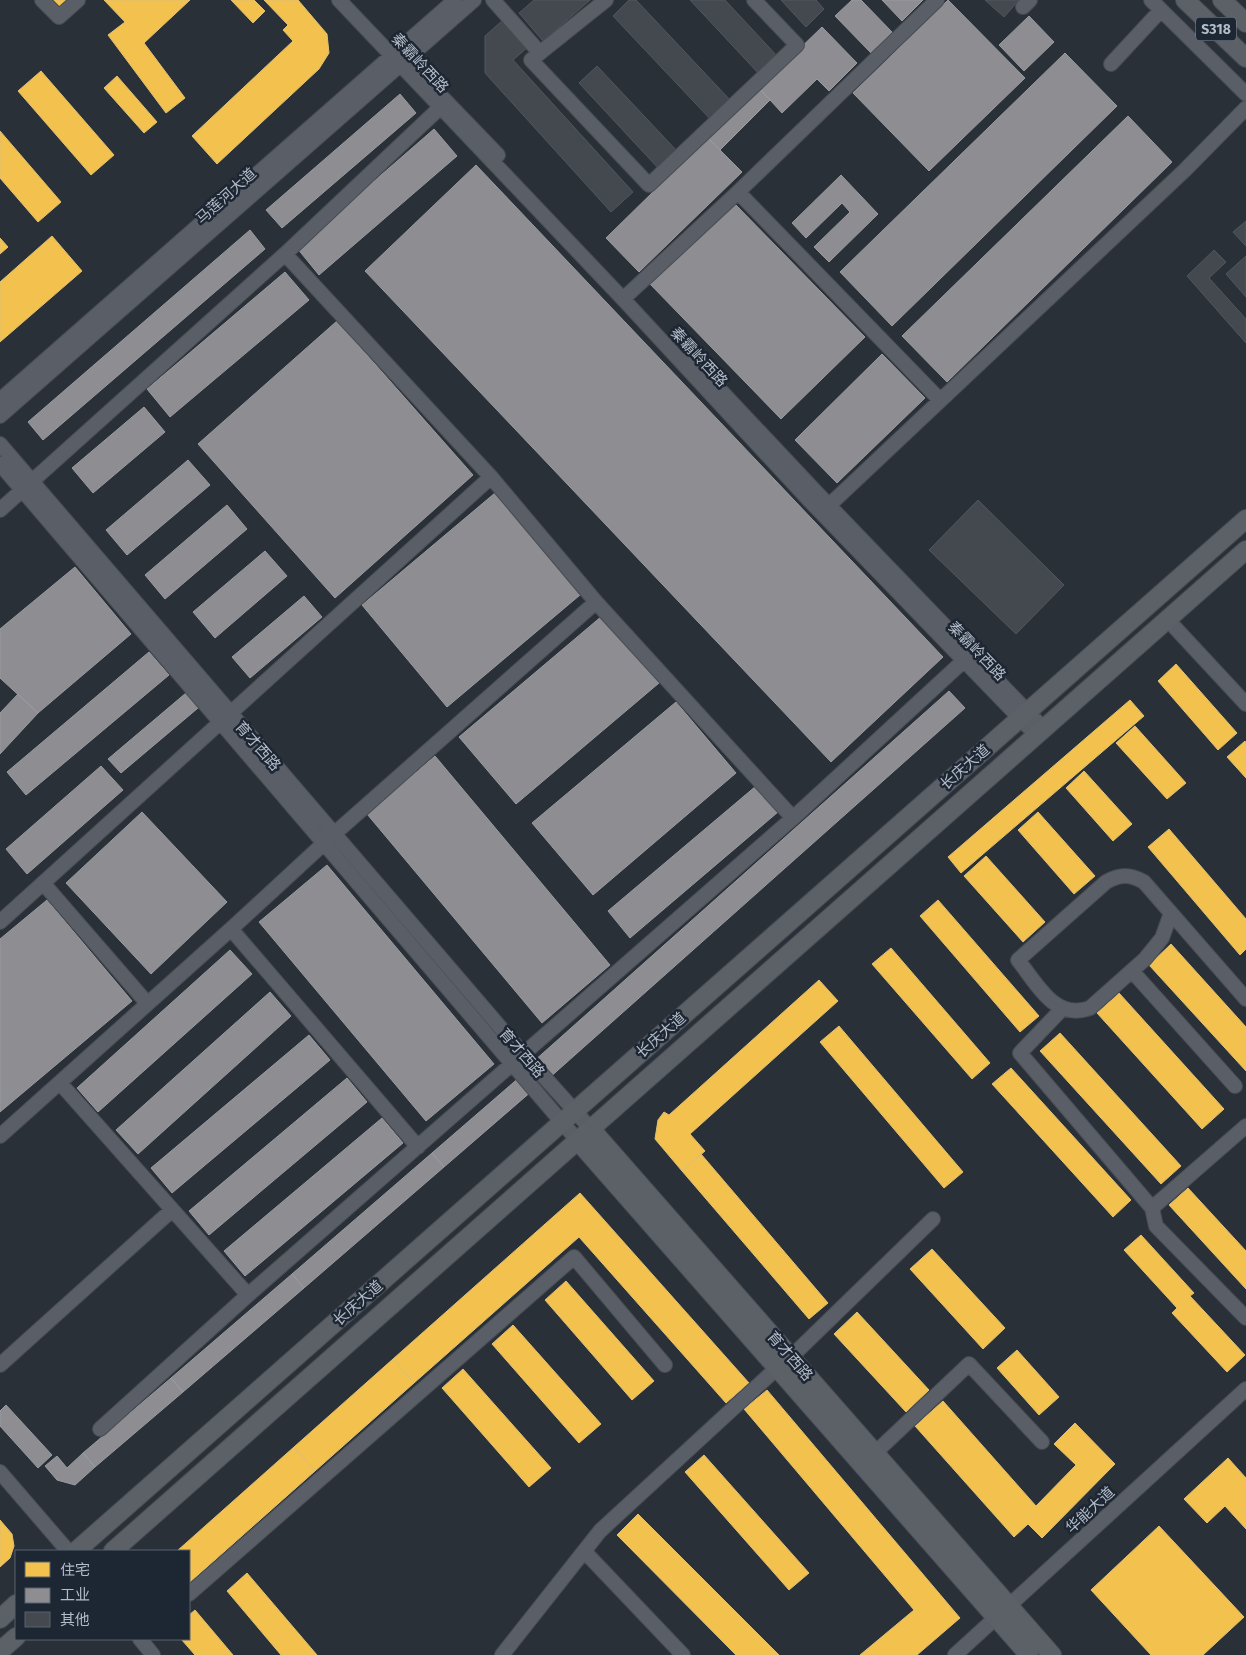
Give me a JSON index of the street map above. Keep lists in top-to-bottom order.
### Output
{
  "streets": {
    "main road": ["S318", "育才西路", "长庆大道"],
    "street": ["秦霸岭西路", "马莲河大道", "华能大道"]
  },
  "crossings": [
    ["秦霸岭西路", "马莲河大道"],
    ["秦霸岭西路", "长庆大道"],
    ["育才西路", "长庆大道"],
    ["育才西路", "华能大道"]
  ],
  "legend": ["住宅", "工业", "其他"]
}
